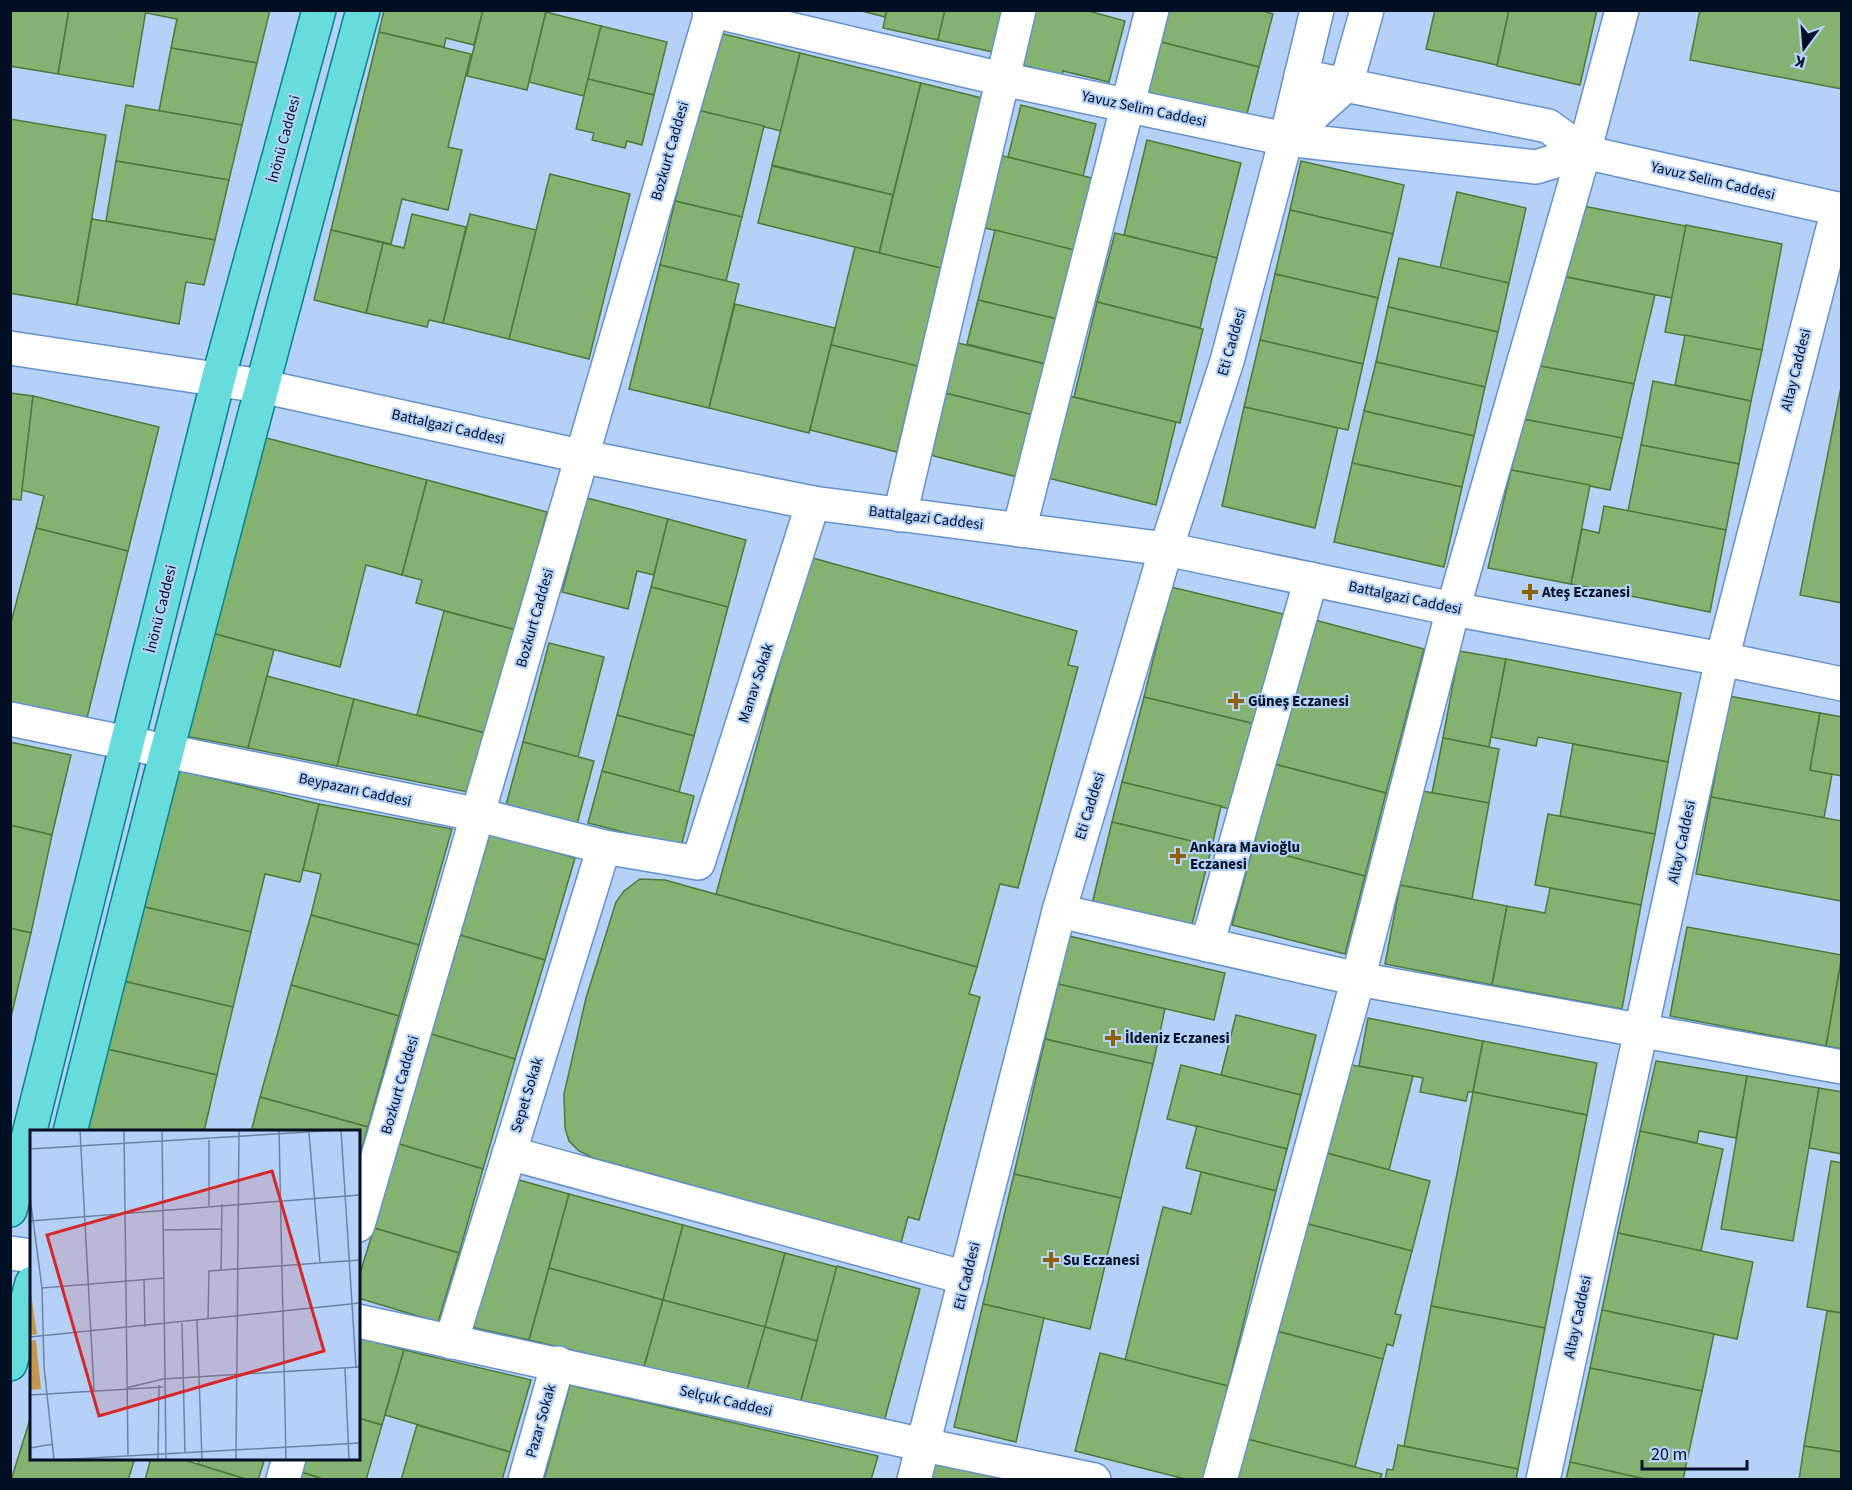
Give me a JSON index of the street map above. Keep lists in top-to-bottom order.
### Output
{
  "streets": {
    "main road": ["İnönü Caddesi"],
    "street": [
      "Yavuz Selim Caddesi",
      "Bozkurt Caddesi",
      "Eti Caddesi",
      "Altay Caddesi",
      "Battalgazi Caddesi",
      "Manav Sokak",
      "Beypazarı Caddesi",
      "Sepet Sokak",
      "Selçuk Caddesi",
      "Pazar Sokak"
    ]
  },
  "crossings": [
    ["Yavuz Selim Caddesi", "Bozkurt Caddesi"],
    ["Yavuz Selim Caddesi", "Eti Caddesi"],
    ["Yavuz Selim Caddesi", "Altay Caddesi"],
    ["İnönü Caddesi", "Battalgazi Caddesi"],
    ["İnönü Caddesi", "Beypazarı Caddesi"],
    ["Bozkurt Caddesi", "Battalgazi Caddesi"],
    ["Bozkurt Caddesi", "Beypazarı Caddesi"],
    ["Eti Caddesi", "Battalgazi Caddesi"],
    ["Eti Caddesi", "Selçuk Caddesi"],
    ["Altay Caddesi", "Battalgazi Caddesi"],
    ["Battalgazi Caddesi", "Manav Sokak"],
    ["Manav Sokak", "Beypazarı Caddesi"],
    ["Beypazarı Caddesi", "Sepet Sokak"],
    ["Sepet Sokak", "Selçuk Caddesi"],
    ["Selçuk Caddesi", "Pazar Sokak"]
  ],
  "places": {
    "health": [
      "Ateş Eczanesi",
      "Güneş Eczanesi",
      "Ankara Mavioğlu Eczanesi",
      "İldeniz Eczanesi",
      "Su Eczanesi"
    ]
  },
  "scale_bar": "20 m",
  "north": "bottom"
}
